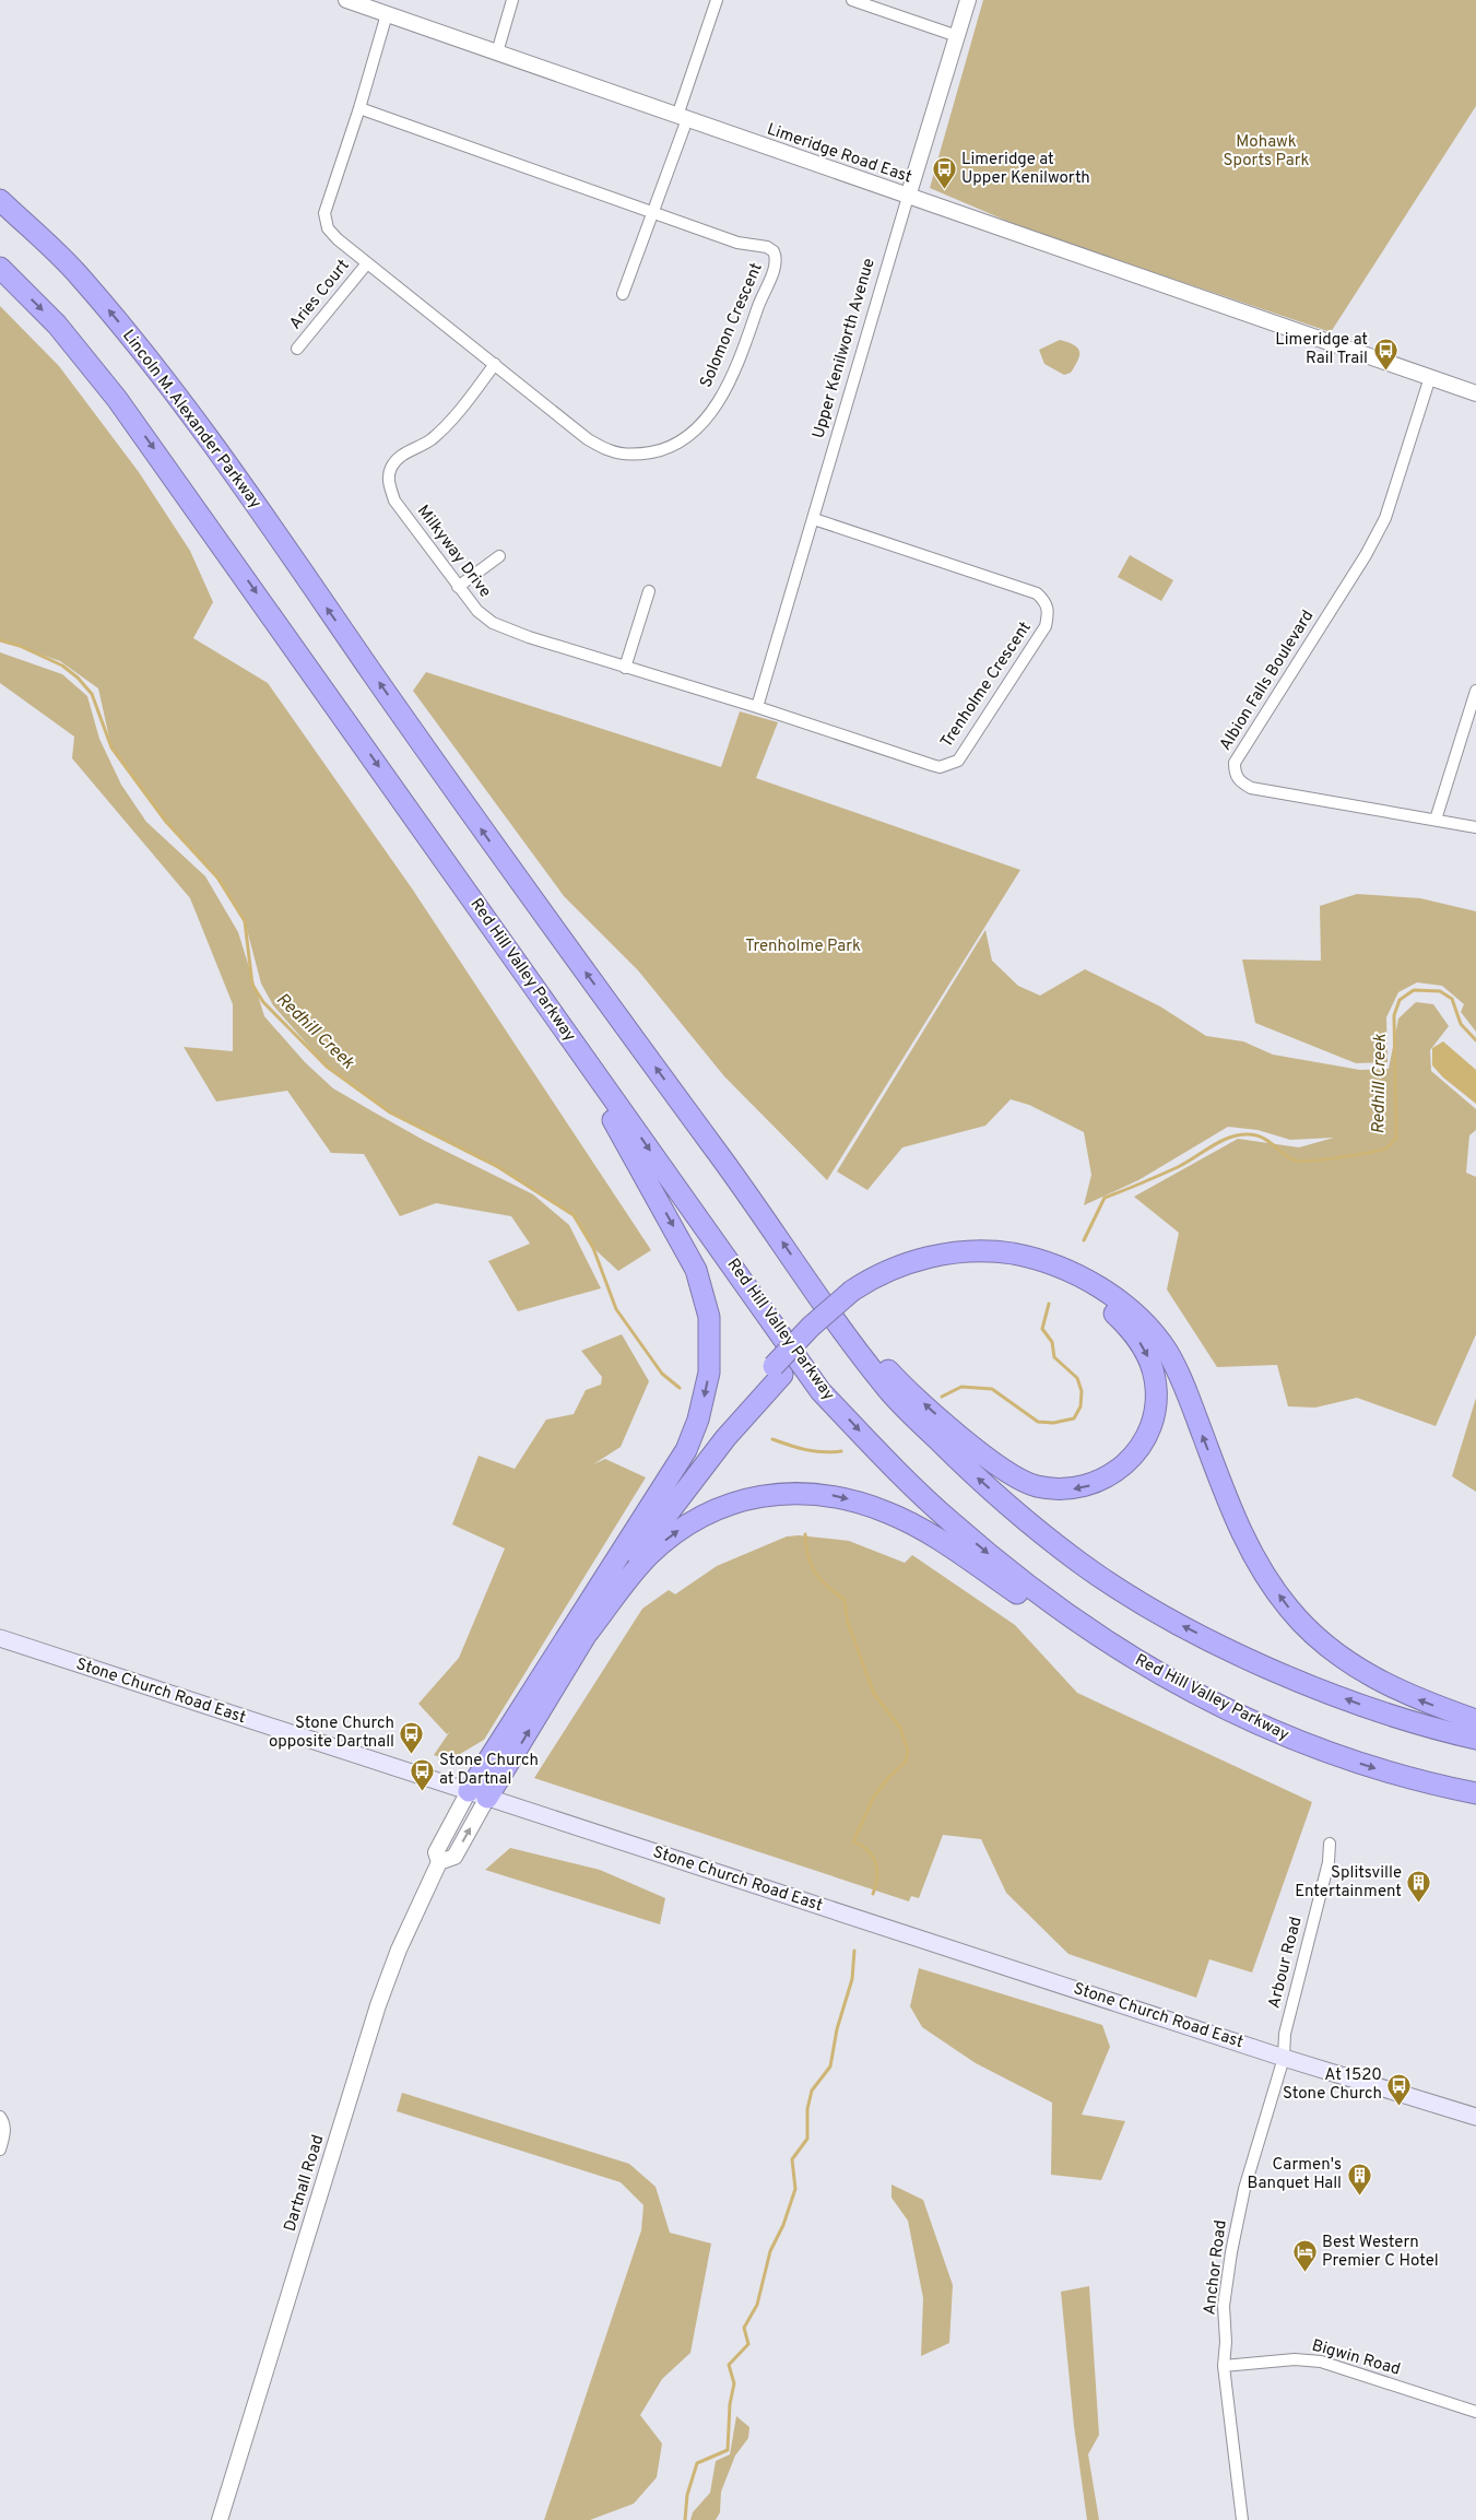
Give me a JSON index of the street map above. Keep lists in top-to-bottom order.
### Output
{
  "streets": {
    "highway": ["Lincoln M. Alexander Parkway", "Red Hill Valley Parkway"],
    "main road": ["Stone Church Road East"],
    "street": [
      "Limeridge Road East",
      "Aries Court",
      "Solomon Crescent",
      "Upper Kenilworth Avenue",
      "Milkyway Drive",
      "Albion Falls Boulevard",
      "Trenholme Crescent",
      "Arbour Road",
      "Dartnall Road",
      "Anchor Road",
      "Bigwin Road"
    ]
  },
  "crossings": [
    ["Limeridge Road East", "Solomon Crescent"],
    ["Limeridge Road East", "Upper Kenilworth Avenue"],
    ["Limeridge Road East", "Albion Falls Boulevard"],
    ["Aries Court", "Solomon Crescent"],
    ["Solomon Crescent", "Milkyway Drive"],
    ["Upper Kenilworth Avenue", "Milkyway Drive"],
    ["Upper Kenilworth Avenue", "Trenholme Crescent"],
    ["Milkyway Drive", "Trenholme Crescent"],
    ["Stone Church Road East", "Arbour Road"],
    ["Stone Church Road East", "Dartnall Road"],
    ["Stone Church Road East", "Anchor Road"],
    ["Arbour Road", "Anchor Road"],
    ["Anchor Road", "Bigwin Road"]
  ],
  "one_way": ["Lincoln M. Alexander Parkway"],
  "water": ["Redhill Creek"],
  "parks": ["Mohawk Sports Park", "Trenholme Park"],
  "places": {
    "bus stop": [
      "Limeridge at Upper Kenilworth",
      "Limeridge at Rail Trail",
      "Stone Church opposite Dartnall",
      "Stone Church at Dartnal",
      "At 1520 Stone Church"
    ],
    "building": ["Splitsville Entertainment", "Carmen's Banquet Hall"],
    "hotel": ["Best Western Premier C Hotel"]
  }
}
